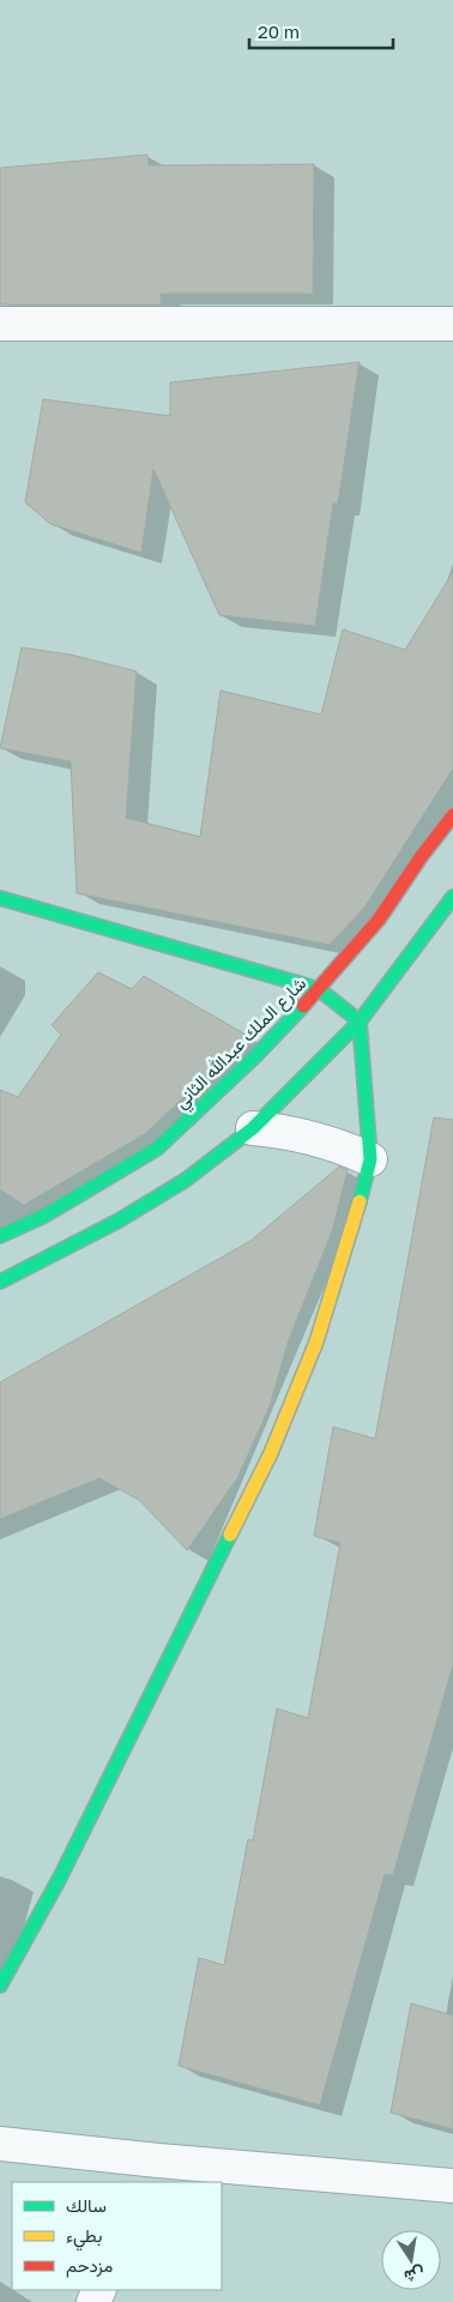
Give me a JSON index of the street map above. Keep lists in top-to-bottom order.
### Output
{
  "streets": {
    "street": ["شارع الملك عبدالله الثاني"]
  },
  "legend": ["سالك", "بطيء", "مزدحم"],
  "scale_bar": "20 m",
  "north": "bottom"
}
